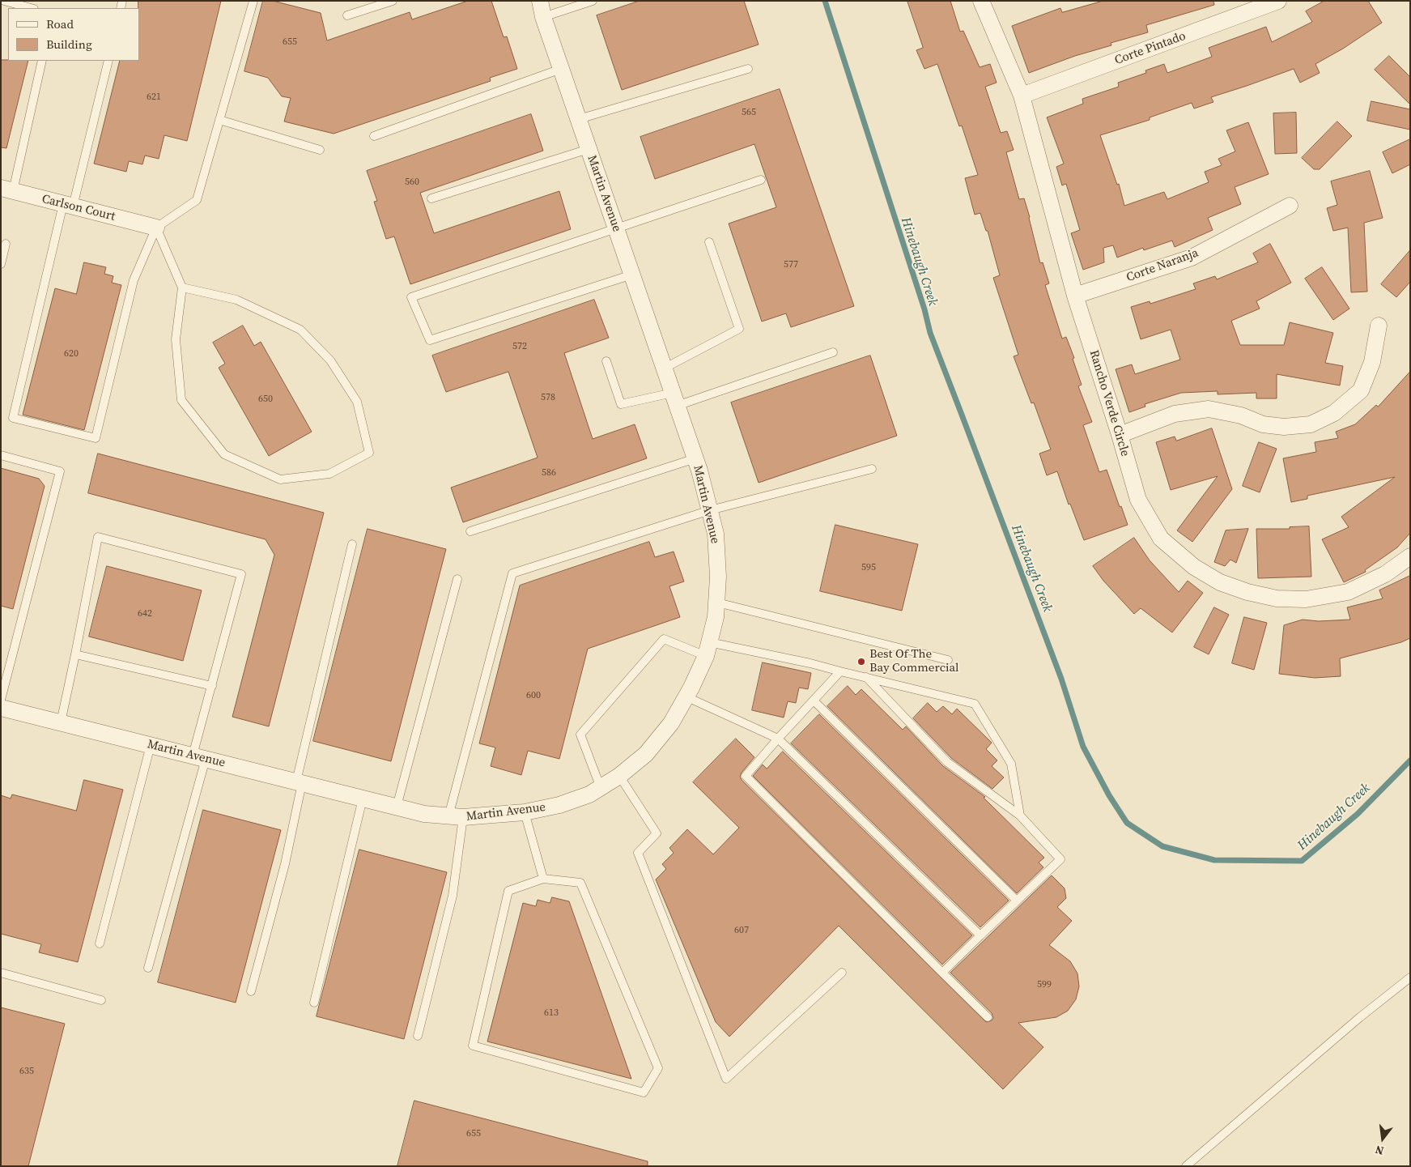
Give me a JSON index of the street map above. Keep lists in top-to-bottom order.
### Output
{
  "streets": {
    "street": [
      "Corte Pintado",
      "Martin Avenue",
      "Carlson Court",
      "Corte Naranja",
      "Rancho Verde Circle"
    ]
  },
  "crossings": [
    ["Corte Pintado", "Rancho Verde Circle"],
    ["Corte Naranja", "Rancho Verde Circle"]
  ],
  "water": ["Hinebaugh Creek"],
  "places": ["Best Of The Bay Commercial"],
  "house_numbers": [
    "655",
    "621",
    "565",
    "560",
    "577",
    "572",
    "620",
    "578",
    "650",
    "586",
    "595",
    "642",
    "600",
    "607",
    "599",
    "613",
    "635",
    "655"
  ],
  "legend": ["Road", "Building"],
  "north": "bottom"
}
